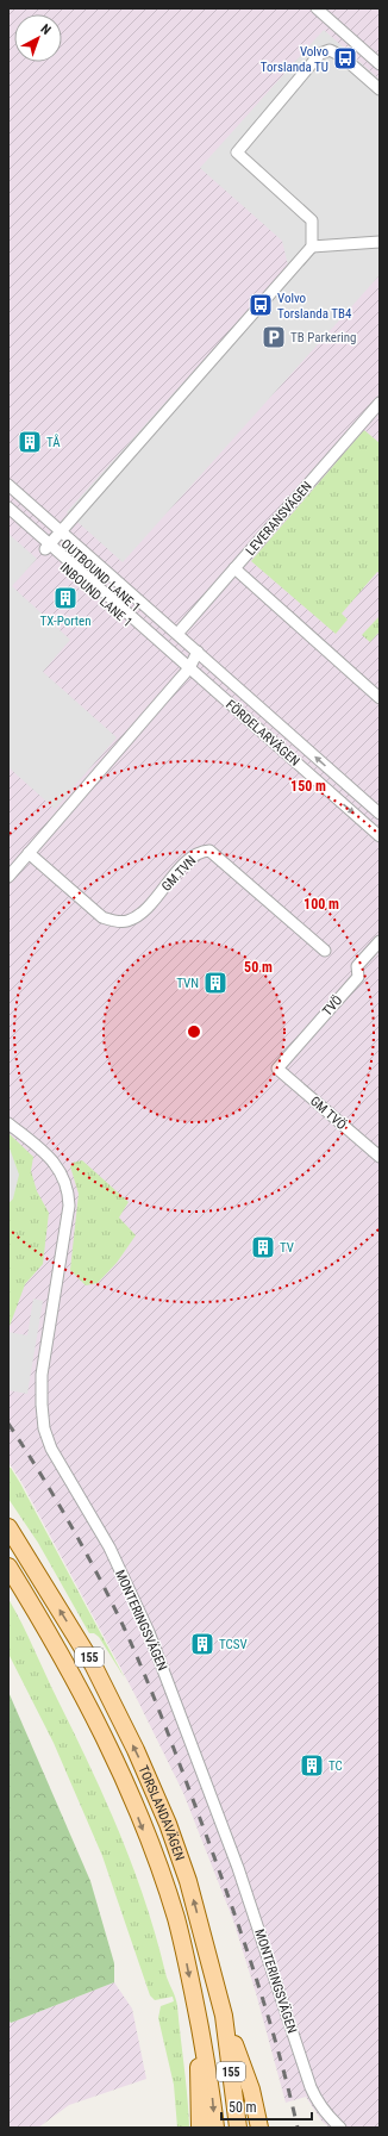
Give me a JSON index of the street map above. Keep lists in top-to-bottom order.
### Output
{
  "streets": {
    "main road": ["155", "TORSLANDAVÄGEN"],
    "street": [
      "LEVERANSVÄGEN",
      "OUTBOUND LANE 1",
      "INBOUND LANE 1",
      "FÖRDELARVÄGEN",
      "GM TVN",
      "TVÖ",
      "GM TVÖ",
      "MONTERINGSVÄGEN"
    ]
  },
  "crossings": [
    ["OUTBOUND LANE 1", "INBOUND LANE 1"],
    ["OUTBOUND LANE 1", "FÖRDELARVÄGEN"],
    ["INBOUND LANE 1", "FÖRDELARVÄGEN"],
    ["TVÖ", "GM TVÖ"]
  ],
  "places": {
    "bus stop": ["Volvo Torslanda TU", "Volvo Torslanda TB4"],
    "parking": ["TB Parkering"],
    "building": [
      "TÅ",
      "TX-Porten",
      "TVN",
      "TV",
      "TCSV",
      "TC"
    ]
  },
  "scale_bar": "50 m",
  "north": "top right",
  "rings": ["150 m", "100 m", "50 m"]
}
